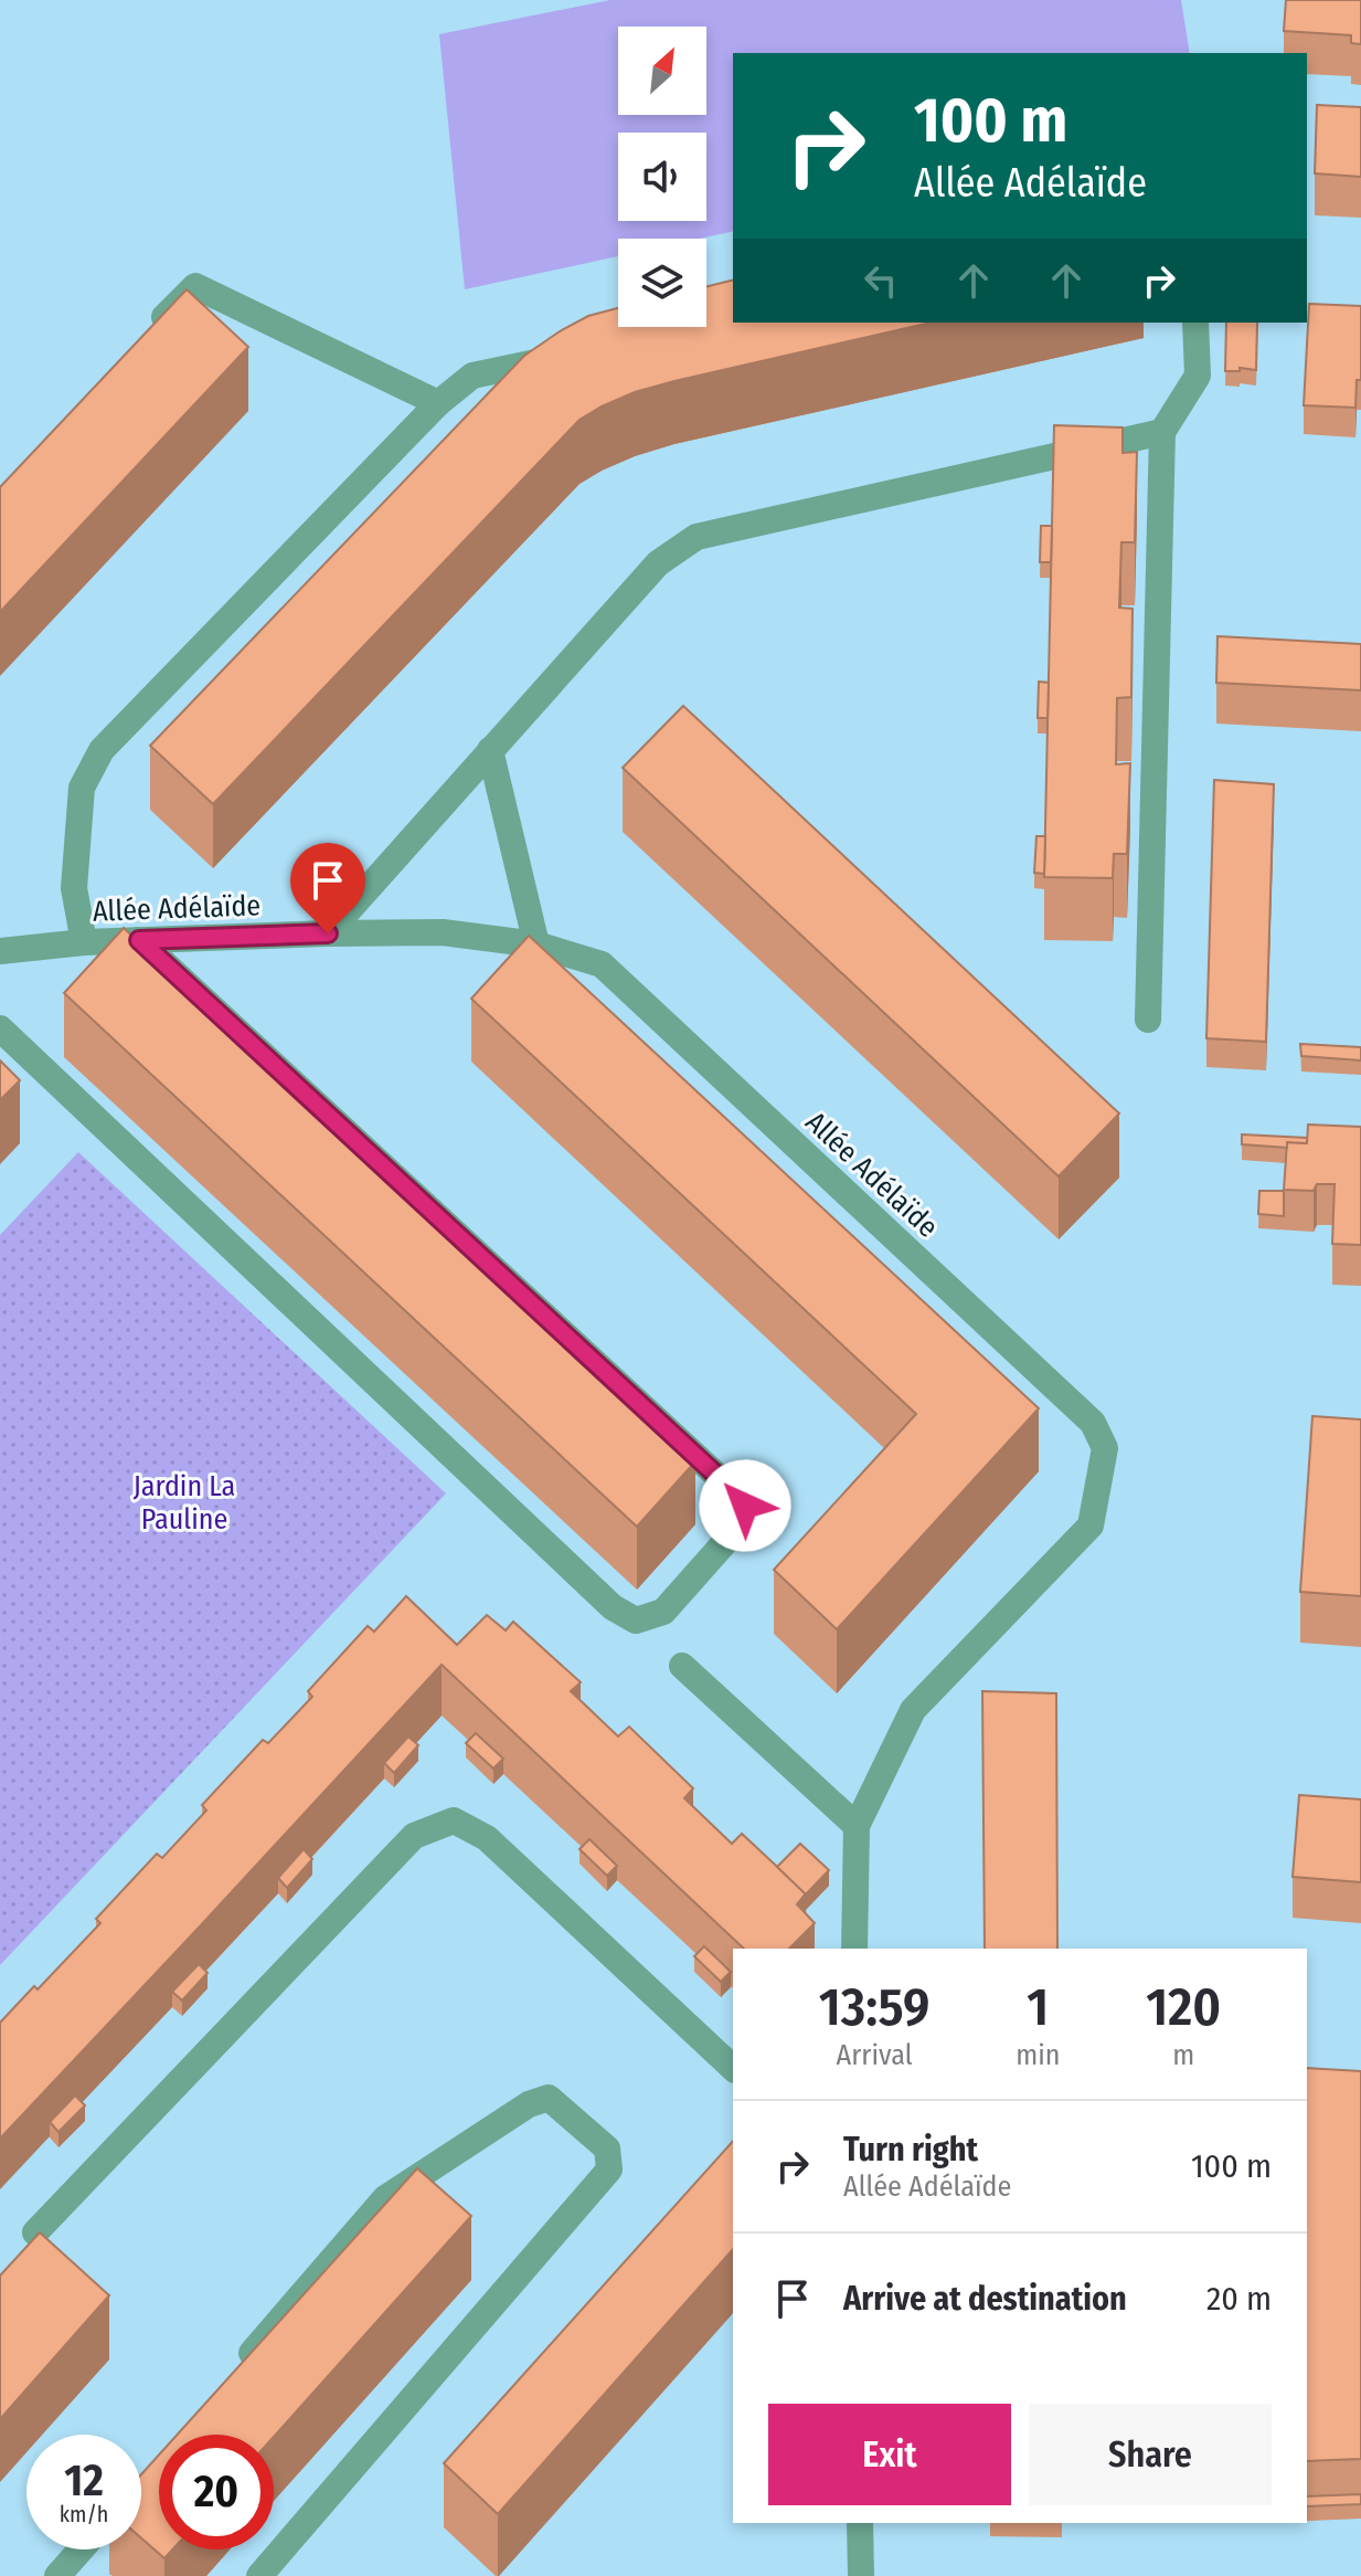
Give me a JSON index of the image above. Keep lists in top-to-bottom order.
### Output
{
  "streets": {
    "street": ["Allée Adélaïde"]
  },
  "parks": ["Jardin La Pauline"],
  "north": "top right",
  "page": {
    "turn": ["100 m", "Allée Adélaïde"],
    "eta": [
      "13:59",
      "Arrival",
      "1",
      "min",
      "120",
      "m"
    ],
    "list": [
      {
        "name": "Turn right",
        "note": "Allée Adélaïde",
        "value": "100 m"
      },
      {
        "name": "Arrive at destination",
        "value": "20 m"
      }
    ],
    "buttons": ["Exit", "Share"],
    "speed": "12 km/h",
    "limit": "20"
  }
}
